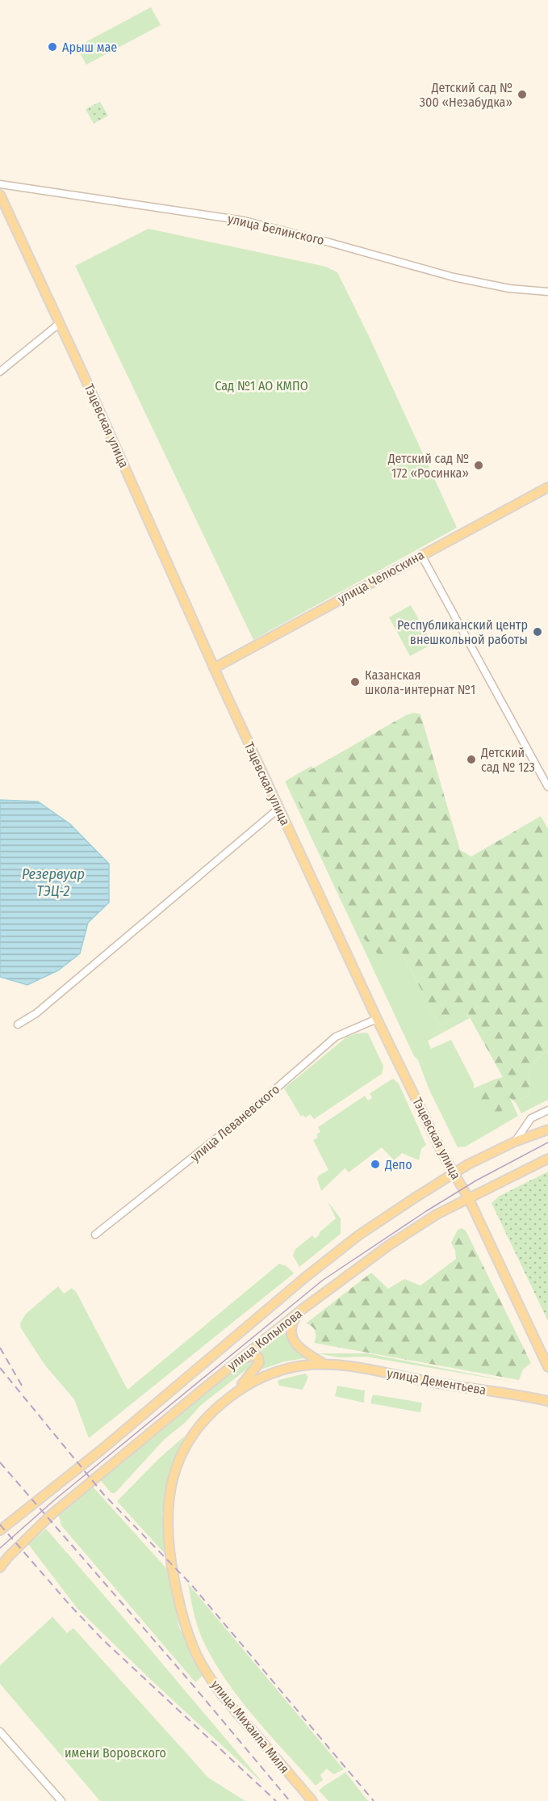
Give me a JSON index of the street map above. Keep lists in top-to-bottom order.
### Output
{
  "streets": {
    "main road": [
      "Тэцевская улица",
      "улица Челюскина",
      "улица Копылова",
      "улица Дементьева",
      "улица Михаила Миля"
    ],
    "street": ["улица Белинского", "улица Леваневского"]
  },
  "crossings": [
    ["Тэцевская улица", "улица Челюскина"],
    ["Тэцевская улица", "улица Леваневского"],
    ["Тэцевская улица", "улица Копылова"],
    ["улица Дементьева", "улица Михаила Миля"]
  ],
  "water": ["Резервуар ТЭЦ-2"],
  "parks": ["Сад №1 АО КМПО", "имени Воровского"],
  "places": [
    "Арыш мае",
    "Детский сад № 300 «Незабудка»",
    "Детский сад № 172 «Росинка»",
    "Республиканский центр внешкольной работы",
    "Казанская школа-интернат №1",
    "Детский сад № 123",
    "Депо"
  ]
}
